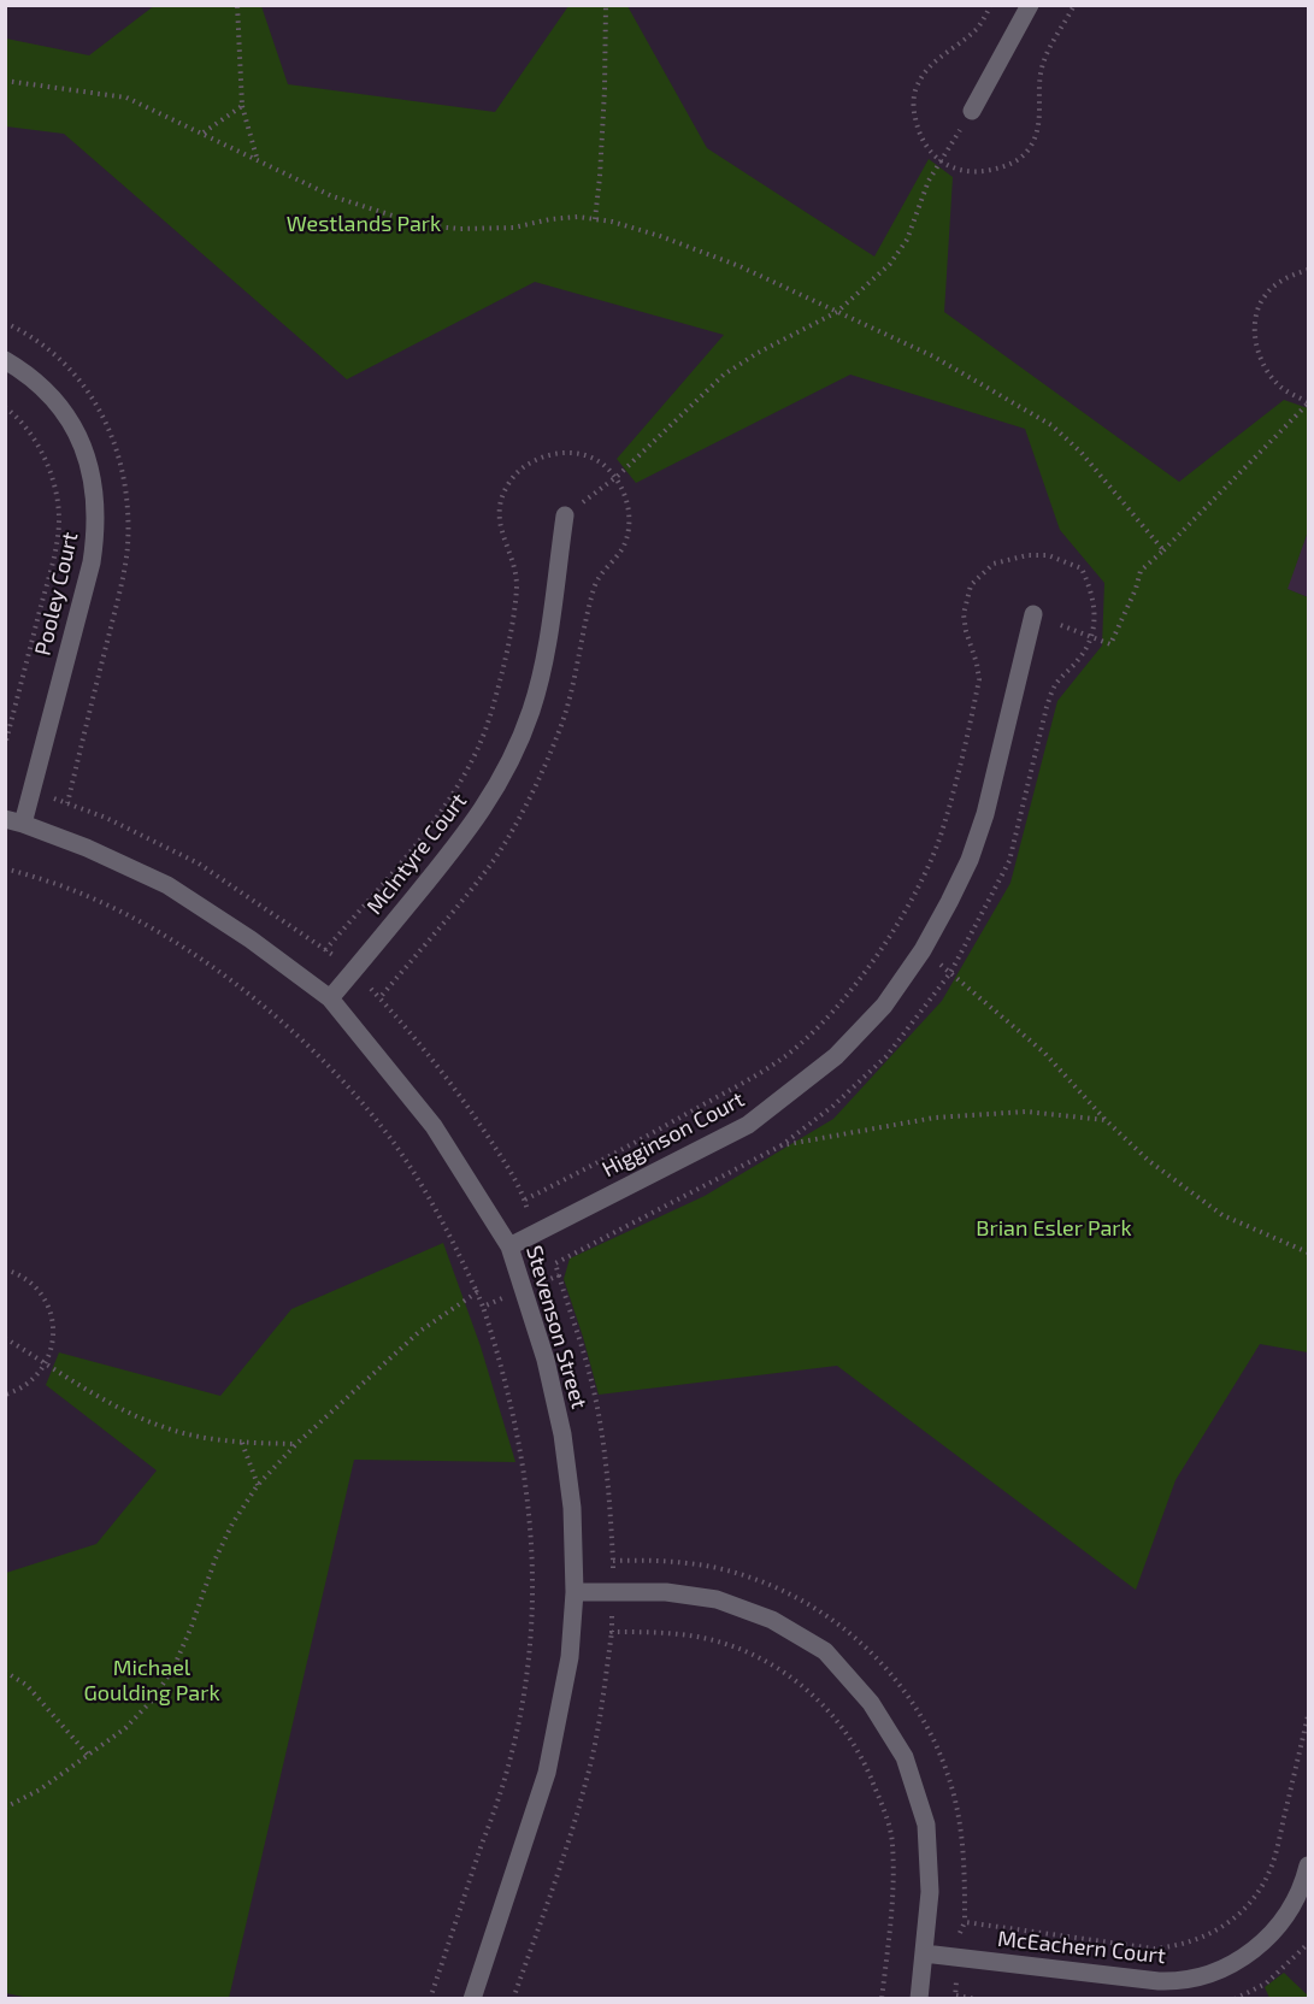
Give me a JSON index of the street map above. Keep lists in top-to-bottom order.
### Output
{
  "streets": {
    "street": [
      "Pooley Court",
      "McIntyre Court",
      "Higginson Court",
      "Stevenson Street",
      "McEachern Court"
    ]
  },
  "crossings": [
    ["Pooley Court", "Stevenson Street"],
    ["McIntyre Court", "Stevenson Street"],
    ["Higginson Court", "Stevenson Street"]
  ],
  "parks": ["Westlands Park", "Brian Esler Park", "Michael Goulding Park"]
}
